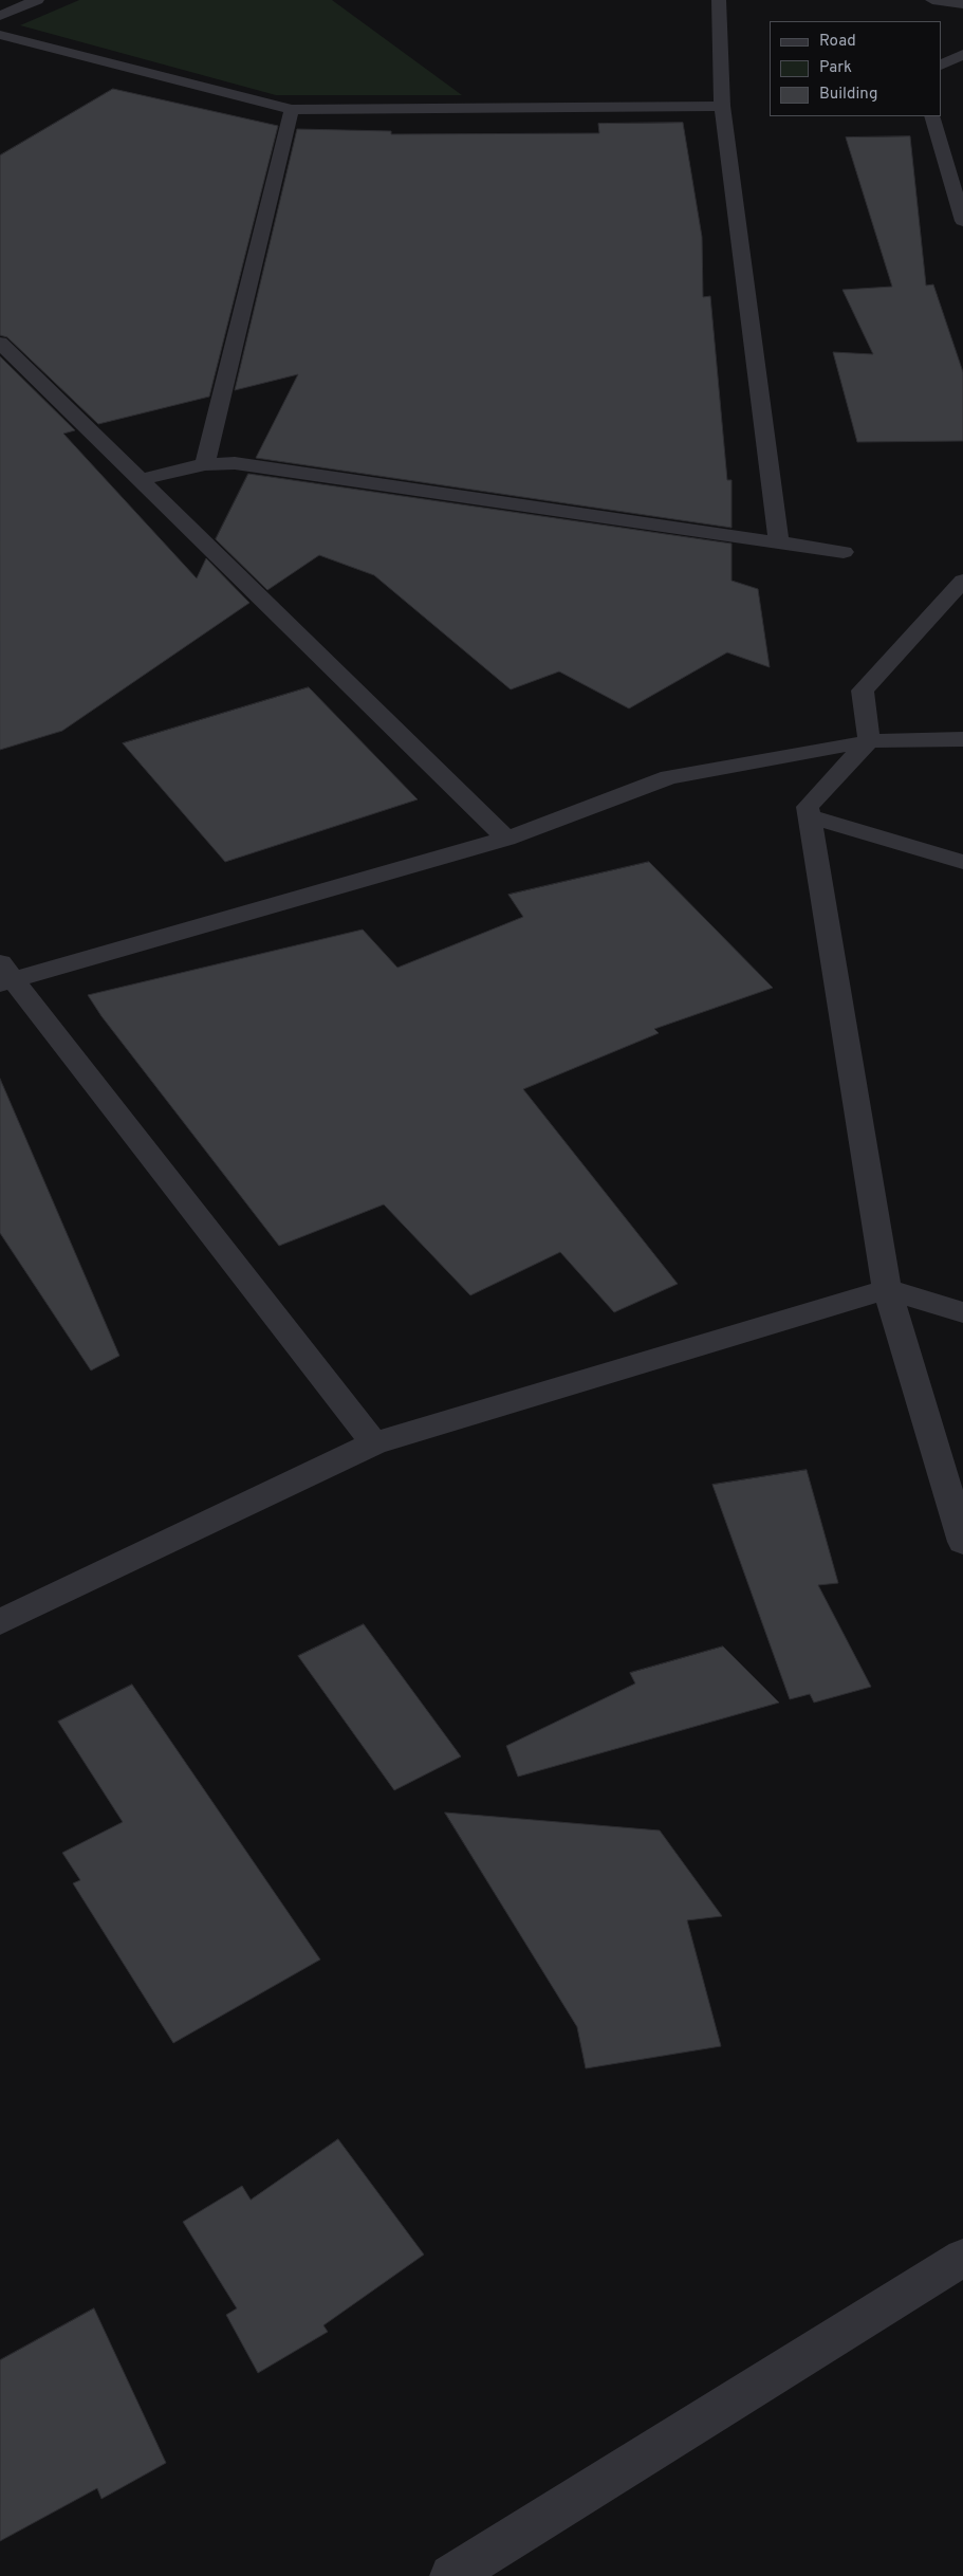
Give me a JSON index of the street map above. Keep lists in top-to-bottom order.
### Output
{
  "legend": ["Road", "Park", "Building"]
}
